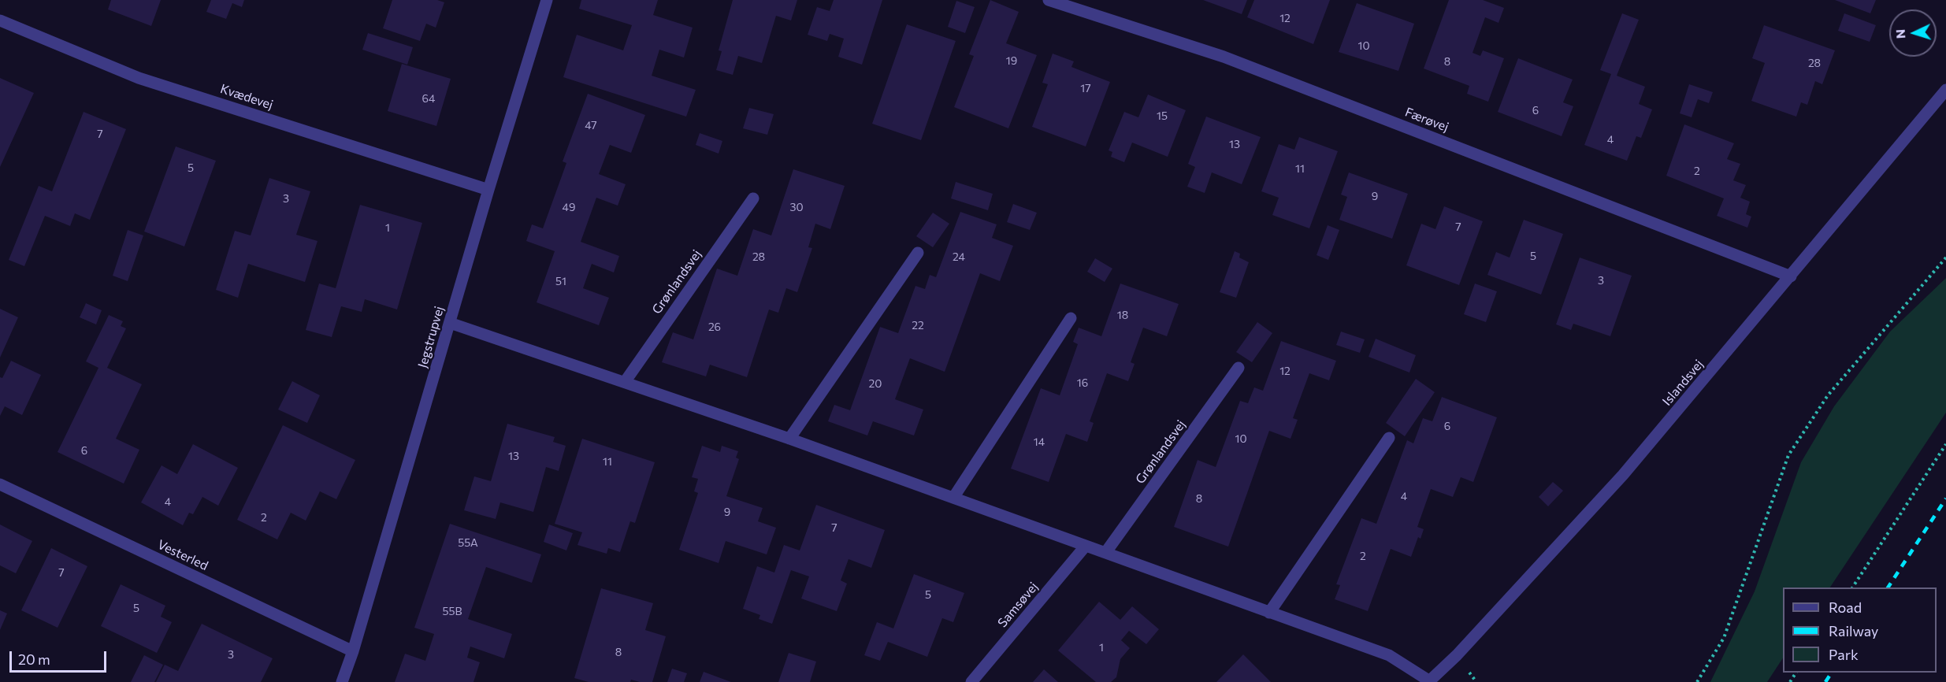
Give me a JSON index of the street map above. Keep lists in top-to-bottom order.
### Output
{
  "streets": {
    "street": [
      "Kvædevej",
      "Færøvej",
      "Grønlandsvej",
      "Jegstrupvej",
      "Islandsvej",
      "Vesterled",
      "Samsøvej"
    ]
  },
  "crossings": [
    ["Kvædevej", "Jegstrupvej"],
    ["Færøvej", "Islandsvej"],
    ["Jegstrupvej", "Vesterled"]
  ],
  "house_numbers": [
    "12",
    "10",
    "19",
    "8",
    "28",
    "17",
    "64",
    "6",
    "15",
    "47",
    "7",
    "4",
    "13",
    "5",
    "11",
    "2",
    "9",
    "3",
    "49",
    "30",
    "7",
    "1",
    "5",
    "28",
    "24",
    "3",
    "51",
    "18",
    "22",
    "26",
    "12",
    "16",
    "20",
    "6",
    "10",
    "14",
    "6",
    "13",
    "11",
    "4",
    "8",
    "4",
    "9",
    "2",
    "7",
    "55A",
    "2",
    "7",
    "5",
    "5",
    "55B",
    "1",
    "8",
    "3"
  ],
  "legend": ["Road", "Railway", "Park"],
  "scale_bar": "20 m",
  "north": "left"
}
